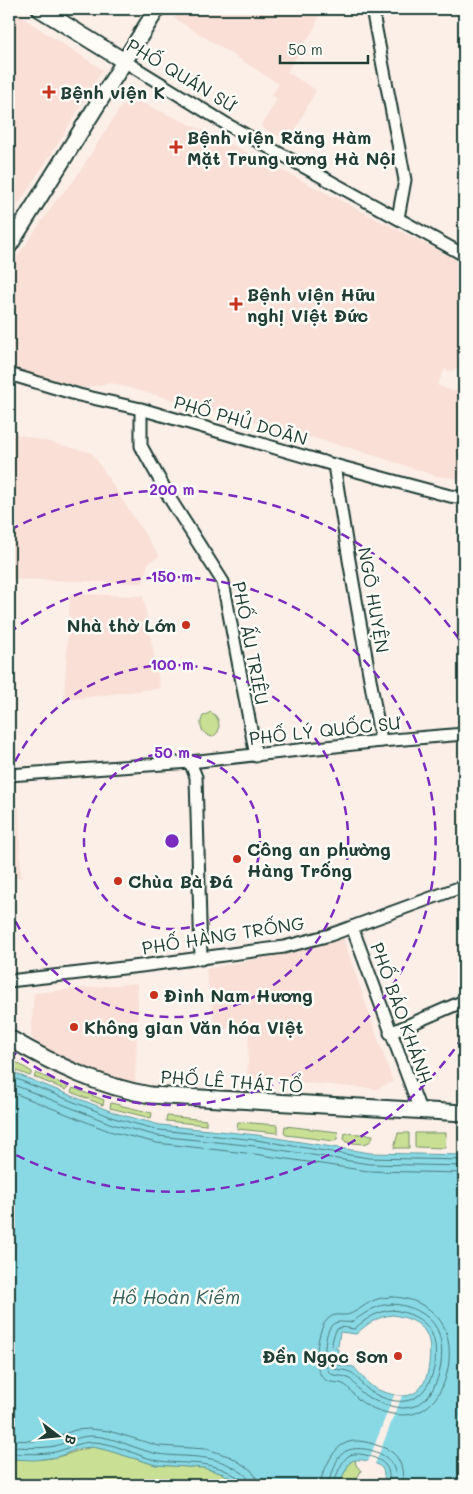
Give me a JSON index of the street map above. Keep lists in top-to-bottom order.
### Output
{
  "streets": {
    "main road": ["PHỐ QUÁN SỨ", "PHỐ LÊ THÁI TỔ"],
    "street": [
      "PHỐ PHỦ DOÃN",
      "NGÕ HUYỆN",
      "PHỐ ẤU TRIỆU",
      "PHỐ LÝ QUỐC SƯ",
      "PHỐ HÀNG TRỐNG",
      "PHỐ BÁO KHÁNH"
    ]
  },
  "crossings": [
    ["PHỐ PHỦ DOÃN", "NGÕ HUYỆN"],
    ["PHỐ PHỦ DOÃN", "PHỐ ẤU TRIỆU"],
    ["NGÕ HUYỆN", "PHỐ LÝ QUỐC SƯ"],
    ["PHỐ ẤU TRIỆU", "PHỐ LÝ QUỐC SƯ"],
    ["PHỐ HÀNG TRỐNG", "PHỐ BÁO KHÁNH"],
    ["PHỐ BÁO KHÁNH", "PHỐ LÊ THÁI TỔ"]
  ],
  "water": ["Hồ Hoàn Kiếm"],
  "places": {
    "health": ["Bệnh viện K", "Bệnh viện Răng Hàm Mặt Trung ương Hà Nội", "Bệnh viện Hữu nghị Việt Đức"],
    "other": [
      "Nhà thờ Lớn",
      "Công an phường Hàng Trống",
      "Chùa Bà Đá",
      "Đình Nam Hương",
      "Không gian Văn hóa Việt",
      "Đền Ngọc Sơn"
    ]
  },
  "scale_bar": "50 m",
  "north": "right",
  "rings": [
    "200 m",
    "150 m",
    "100 m",
    "50 m"
  ]
}
